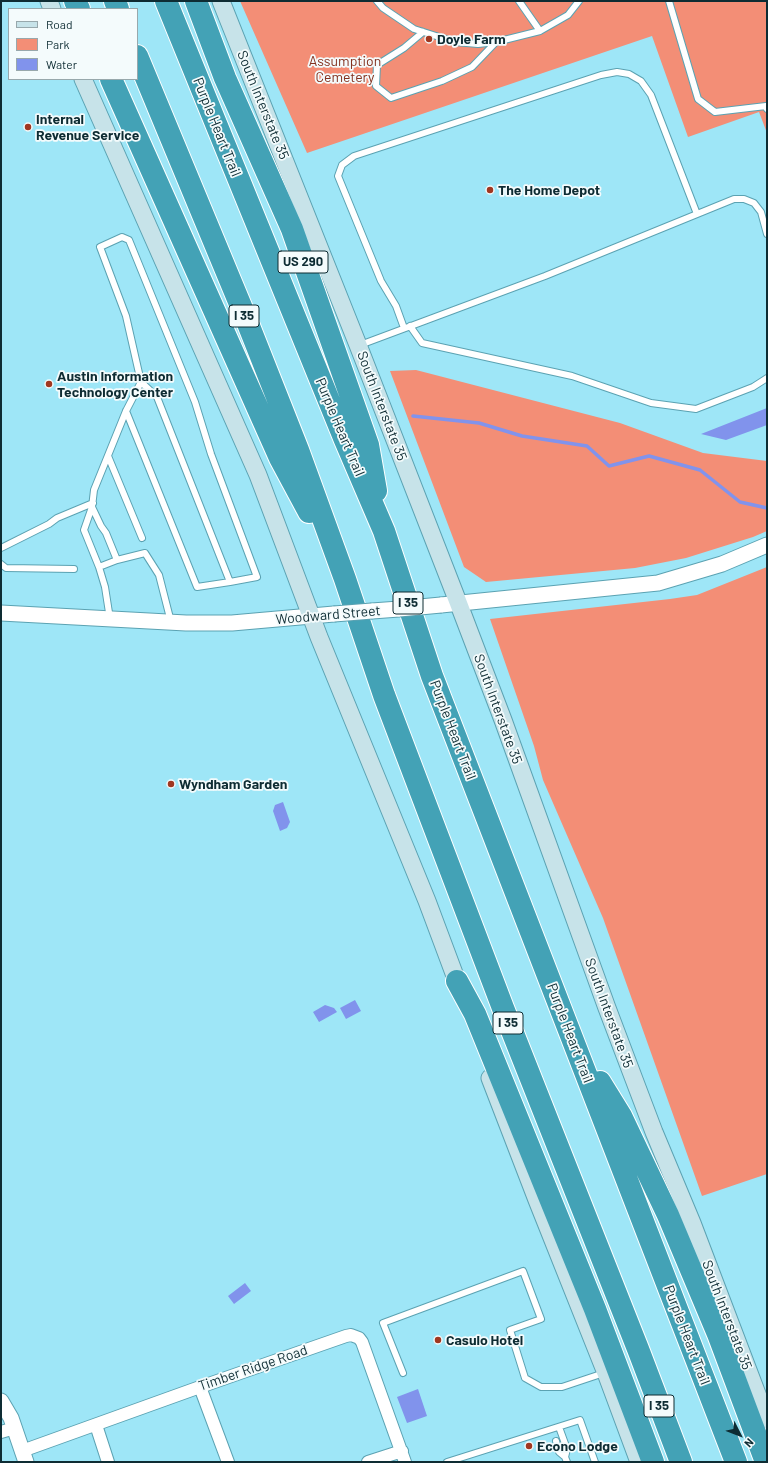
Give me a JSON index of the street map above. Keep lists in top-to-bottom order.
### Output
{
  "streets": {
    "highway": ["Purple Heart Trail", "US 290", "I 35"],
    "main road": ["South Interstate 35"],
    "street": ["Woodward Street", "Timber Ridge Road"]
  },
  "crossings": [
    ["South Interstate 35", "Woodward Street"],
    ["Purple Heart Trail", "US 290"]
  ],
  "parks": ["Assumption Cemetery"],
  "places": [
    "Doyle Farm",
    "Internal Revenue Service",
    "The Home Depot",
    "Austin Information Technology Center",
    "Wyndham Garden",
    "Casulo Hotel",
    "Econo Lodge"
  ],
  "legend": ["Road", "Park", "Water"],
  "north": "bottom right"
}
